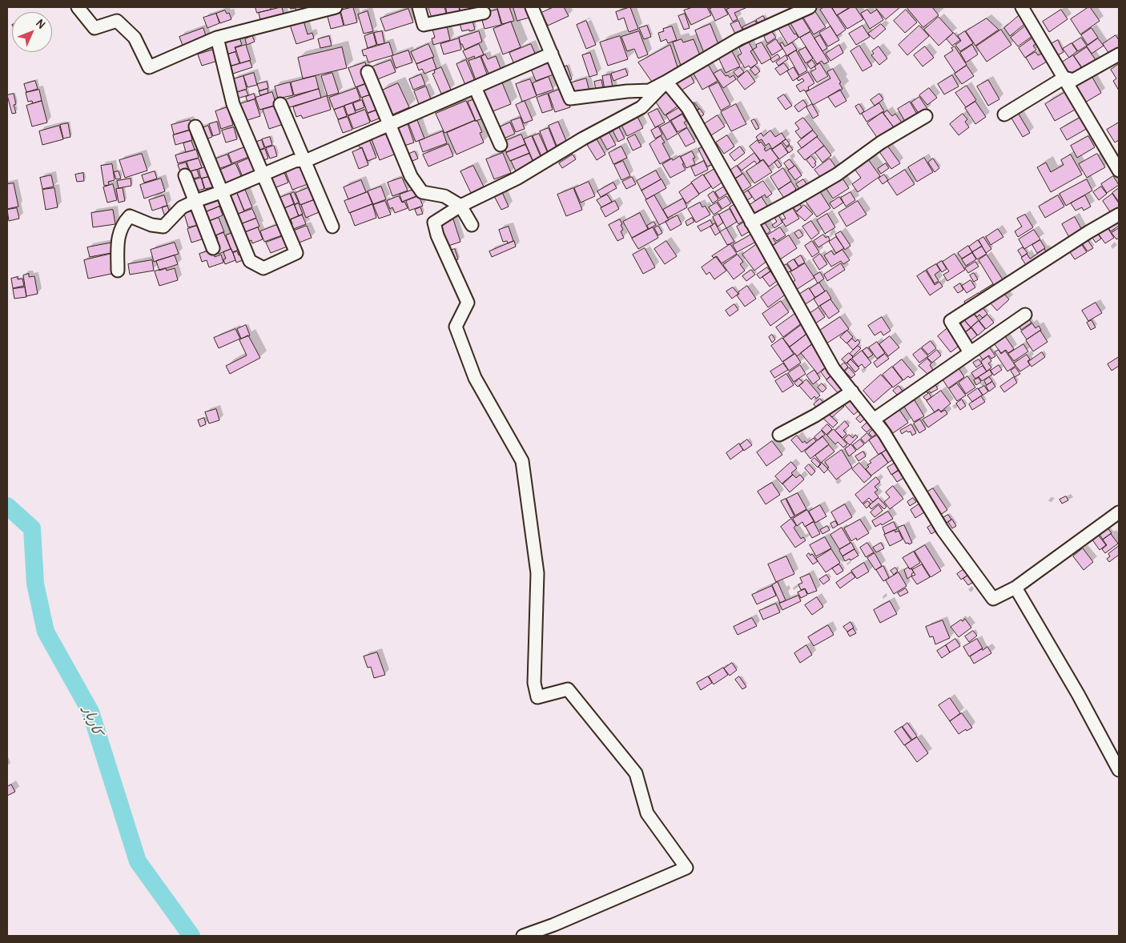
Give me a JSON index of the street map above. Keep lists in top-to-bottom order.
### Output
{
  "water": ["کاربار"],
  "north": "top right"
}
